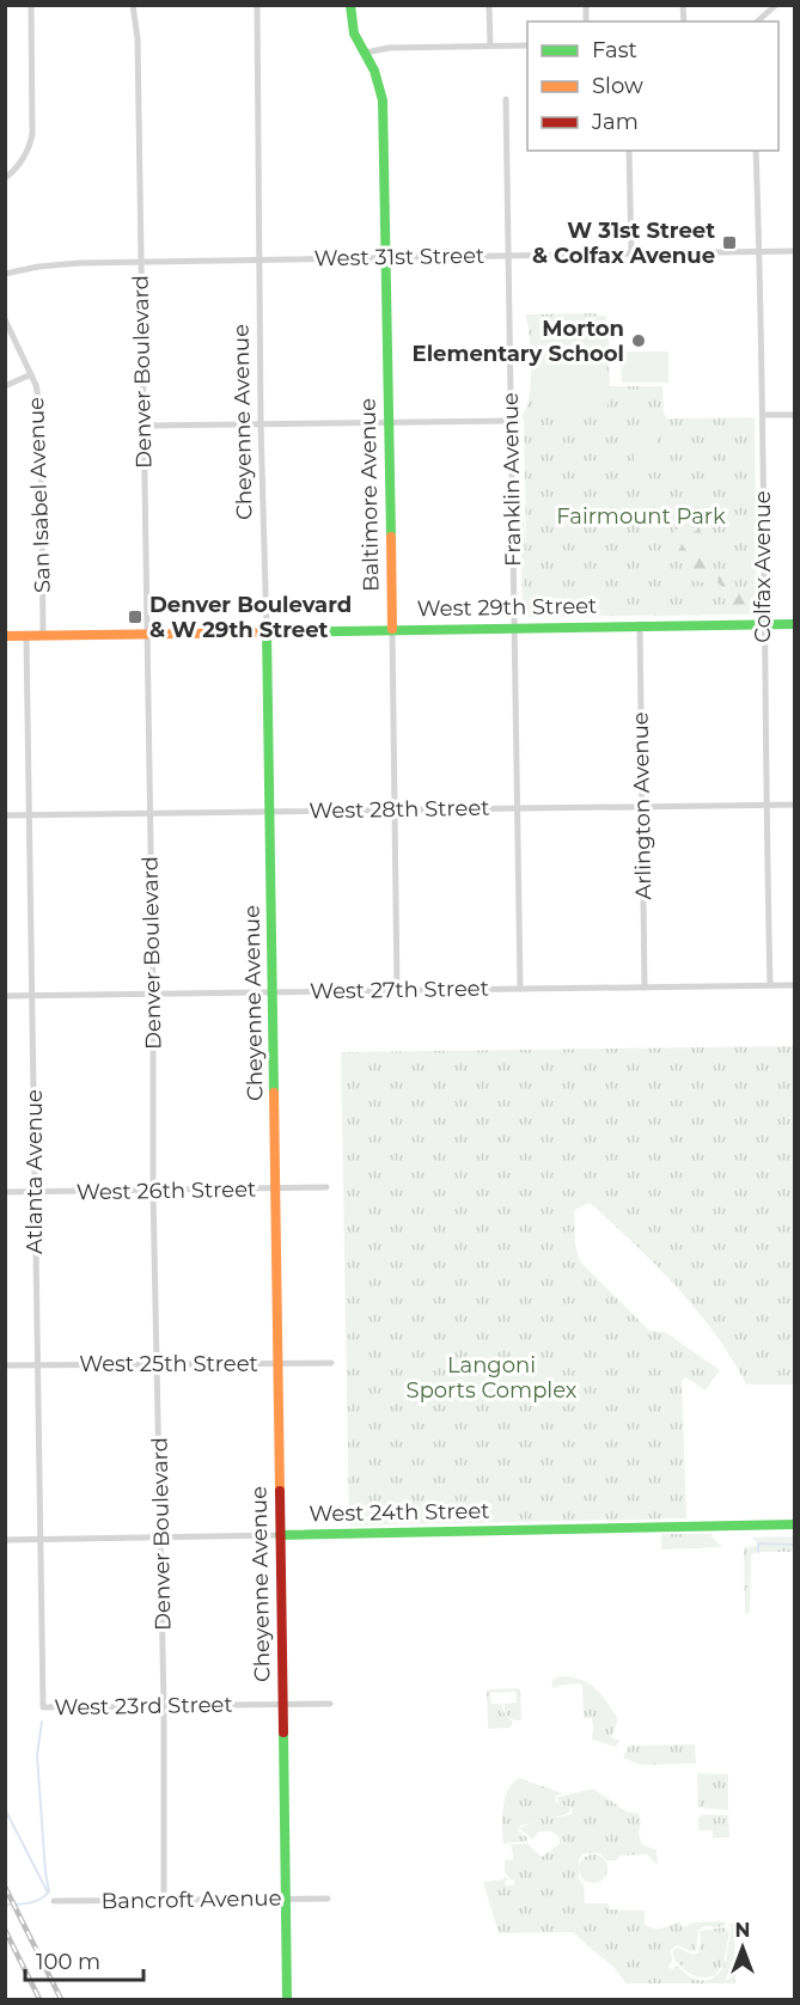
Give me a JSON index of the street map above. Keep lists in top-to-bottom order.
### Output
{
  "streets": {
    "street": [
      "West 31st Street",
      "Denver Boulevard",
      "Cheyenne Avenue",
      "Franklin Avenue",
      "San Isabel Avenue",
      "Baltimore Avenue",
      "Colfax Avenue",
      "West 29th Street",
      "Arlington Avenue",
      "West 28th Street",
      "West 27th Street",
      "Atlanta Avenue",
      "West 26th Street",
      "West 25th Street",
      "West 24th Street",
      "West 23rd Street",
      "Bancroft Avenue"
    ]
  },
  "crossings": [
    ["West 31st Street", "Denver Boulevard"],
    ["West 31st Street", "Cheyenne Avenue"],
    ["West 31st Street", "Franklin Avenue"],
    ["West 31st Street", "Baltimore Avenue"],
    ["West 31st Street", "Colfax Avenue"],
    ["Denver Boulevard", "West 29th Street"],
    ["Denver Boulevard", "West 28th Street"],
    ["Denver Boulevard", "West 27th Street"],
    ["Denver Boulevard", "West 26th Street"],
    ["Denver Boulevard", "West 25th Street"],
    ["Denver Boulevard", "West 24th Street"],
    ["Denver Boulevard", "West 23rd Street"],
    ["Denver Boulevard", "Bancroft Avenue"],
    ["Cheyenne Avenue", "West 29th Street"],
    ["Cheyenne Avenue", "West 28th Street"],
    ["Cheyenne Avenue", "West 27th Street"],
    ["Cheyenne Avenue", "West 26th Street"],
    ["Cheyenne Avenue", "West 25th Street"],
    ["Cheyenne Avenue", "West 24th Street"],
    ["Cheyenne Avenue", "West 23rd Street"],
    ["Cheyenne Avenue", "Bancroft Avenue"],
    ["Franklin Avenue", "West 29th Street"],
    ["Franklin Avenue", "West 28th Street"],
    ["Franklin Avenue", "West 27th Street"],
    ["San Isabel Avenue", "West 29th Street"],
    ["Baltimore Avenue", "West 29th Street"],
    ["Baltimore Avenue", "West 28th Street"],
    ["Baltimore Avenue", "West 27th Street"],
    ["Colfax Avenue", "West 29th Street"],
    ["Colfax Avenue", "West 28th Street"],
    ["Colfax Avenue", "West 27th Street"],
    ["West 29th Street", "Arlington Avenue"],
    ["West 29th Street", "Atlanta Avenue"],
    ["Arlington Avenue", "West 28th Street"],
    ["Arlington Avenue", "West 27th Street"],
    ["West 28th Street", "Atlanta Avenue"],
    ["West 27th Street", "Atlanta Avenue"],
    ["Atlanta Avenue", "West 26th Street"],
    ["Atlanta Avenue", "West 25th Street"],
    ["Atlanta Avenue", "West 24th Street"],
    ["Atlanta Avenue", "West 23rd Street"]
  ],
  "parks": ["Fairmount Park", "Langoni Sports Complex"],
  "places": {
    "transit": ["W 31st Street & Colfax Avenue", "Denver Boulevard & W 29th Street"],
    "other": ["Morton Elementary School"]
  },
  "legend": ["Fast", "Slow", "Jam"],
  "scale_bar": "100 m",
  "north": "top"
}
